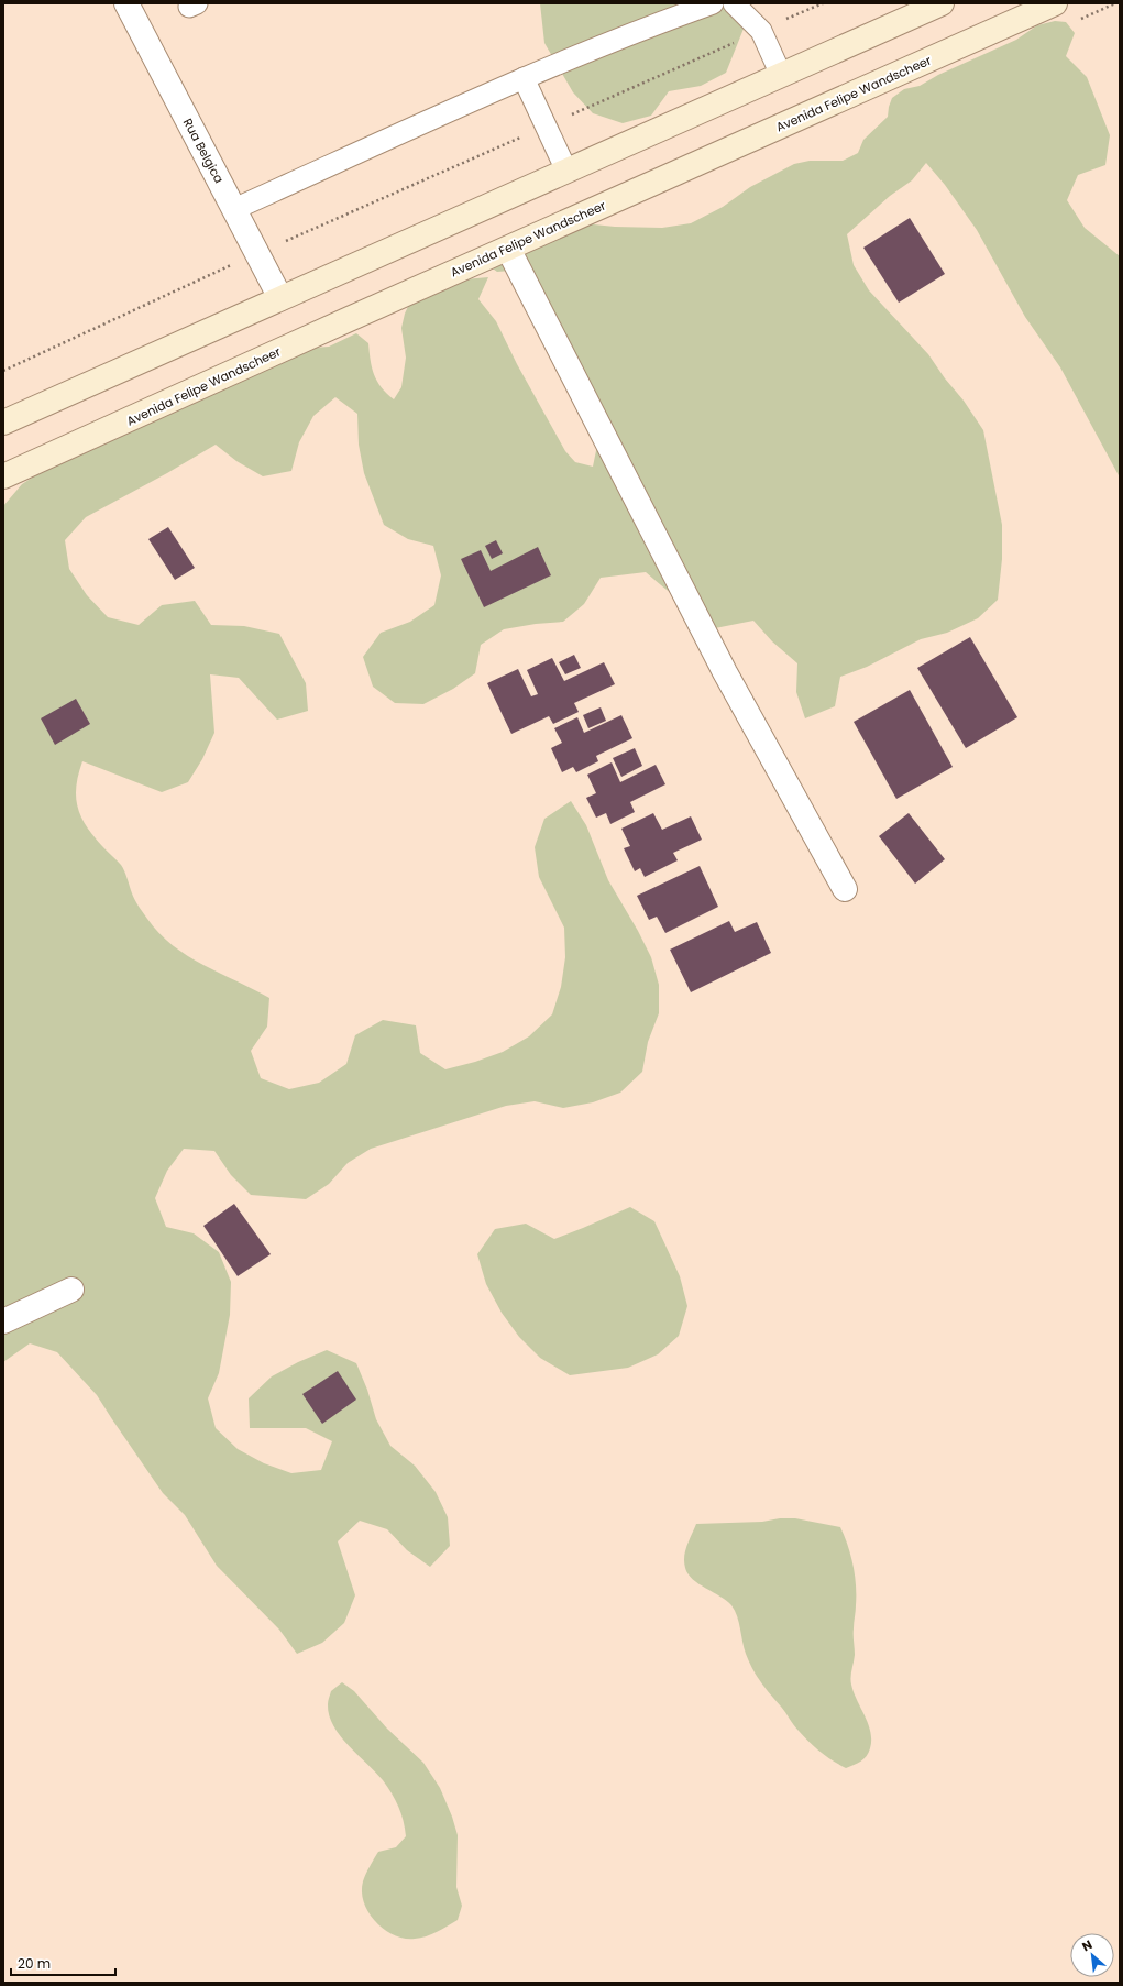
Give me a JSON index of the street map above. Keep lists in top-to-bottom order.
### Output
{
  "streets": {
    "main road": ["Avenida Felipe Wandscheer"],
    "street": ["Rua Belgica"]
  },
  "scale_bar": "20 m",
  "north": "top left"
}
